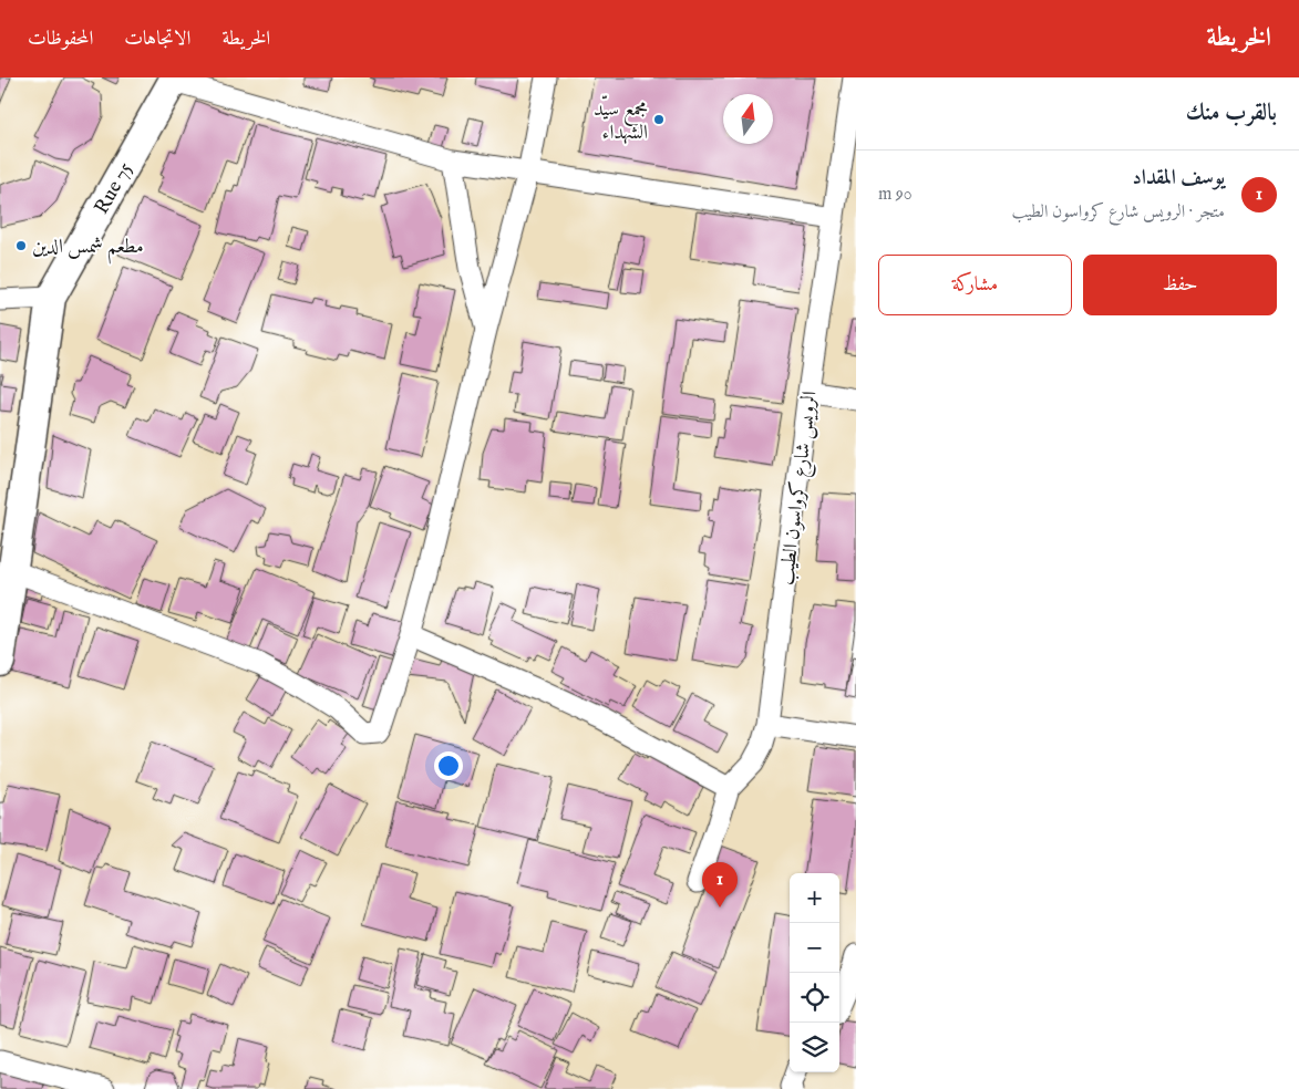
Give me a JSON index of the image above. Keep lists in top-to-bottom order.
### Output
{
  "streets": {
    "street": ["Rue 75", "الرويس شارع كرواسون الطيب"]
  },
  "places": ["مجمع سيّد الشهداء", "مطعم شمس الدين"],
  "north": "top",
  "page": {
    "header": "الخريطة",
    "nav": ["الخريطة", "الاتجاهات", "المحفوظات"],
    "heading": "بالقرب منك",
    "list": [
      {
        "mark": "1",
        "name": "يوسف المقداد",
        "note": "متجر · الرويس شارع كرواسون الطيب",
        "value": "90 m"
      }
    ],
    "buttons": ["حفظ", "مشاركة"],
    "pins": "1",
    "map_buttons": ["+", "−"]
  }
}
